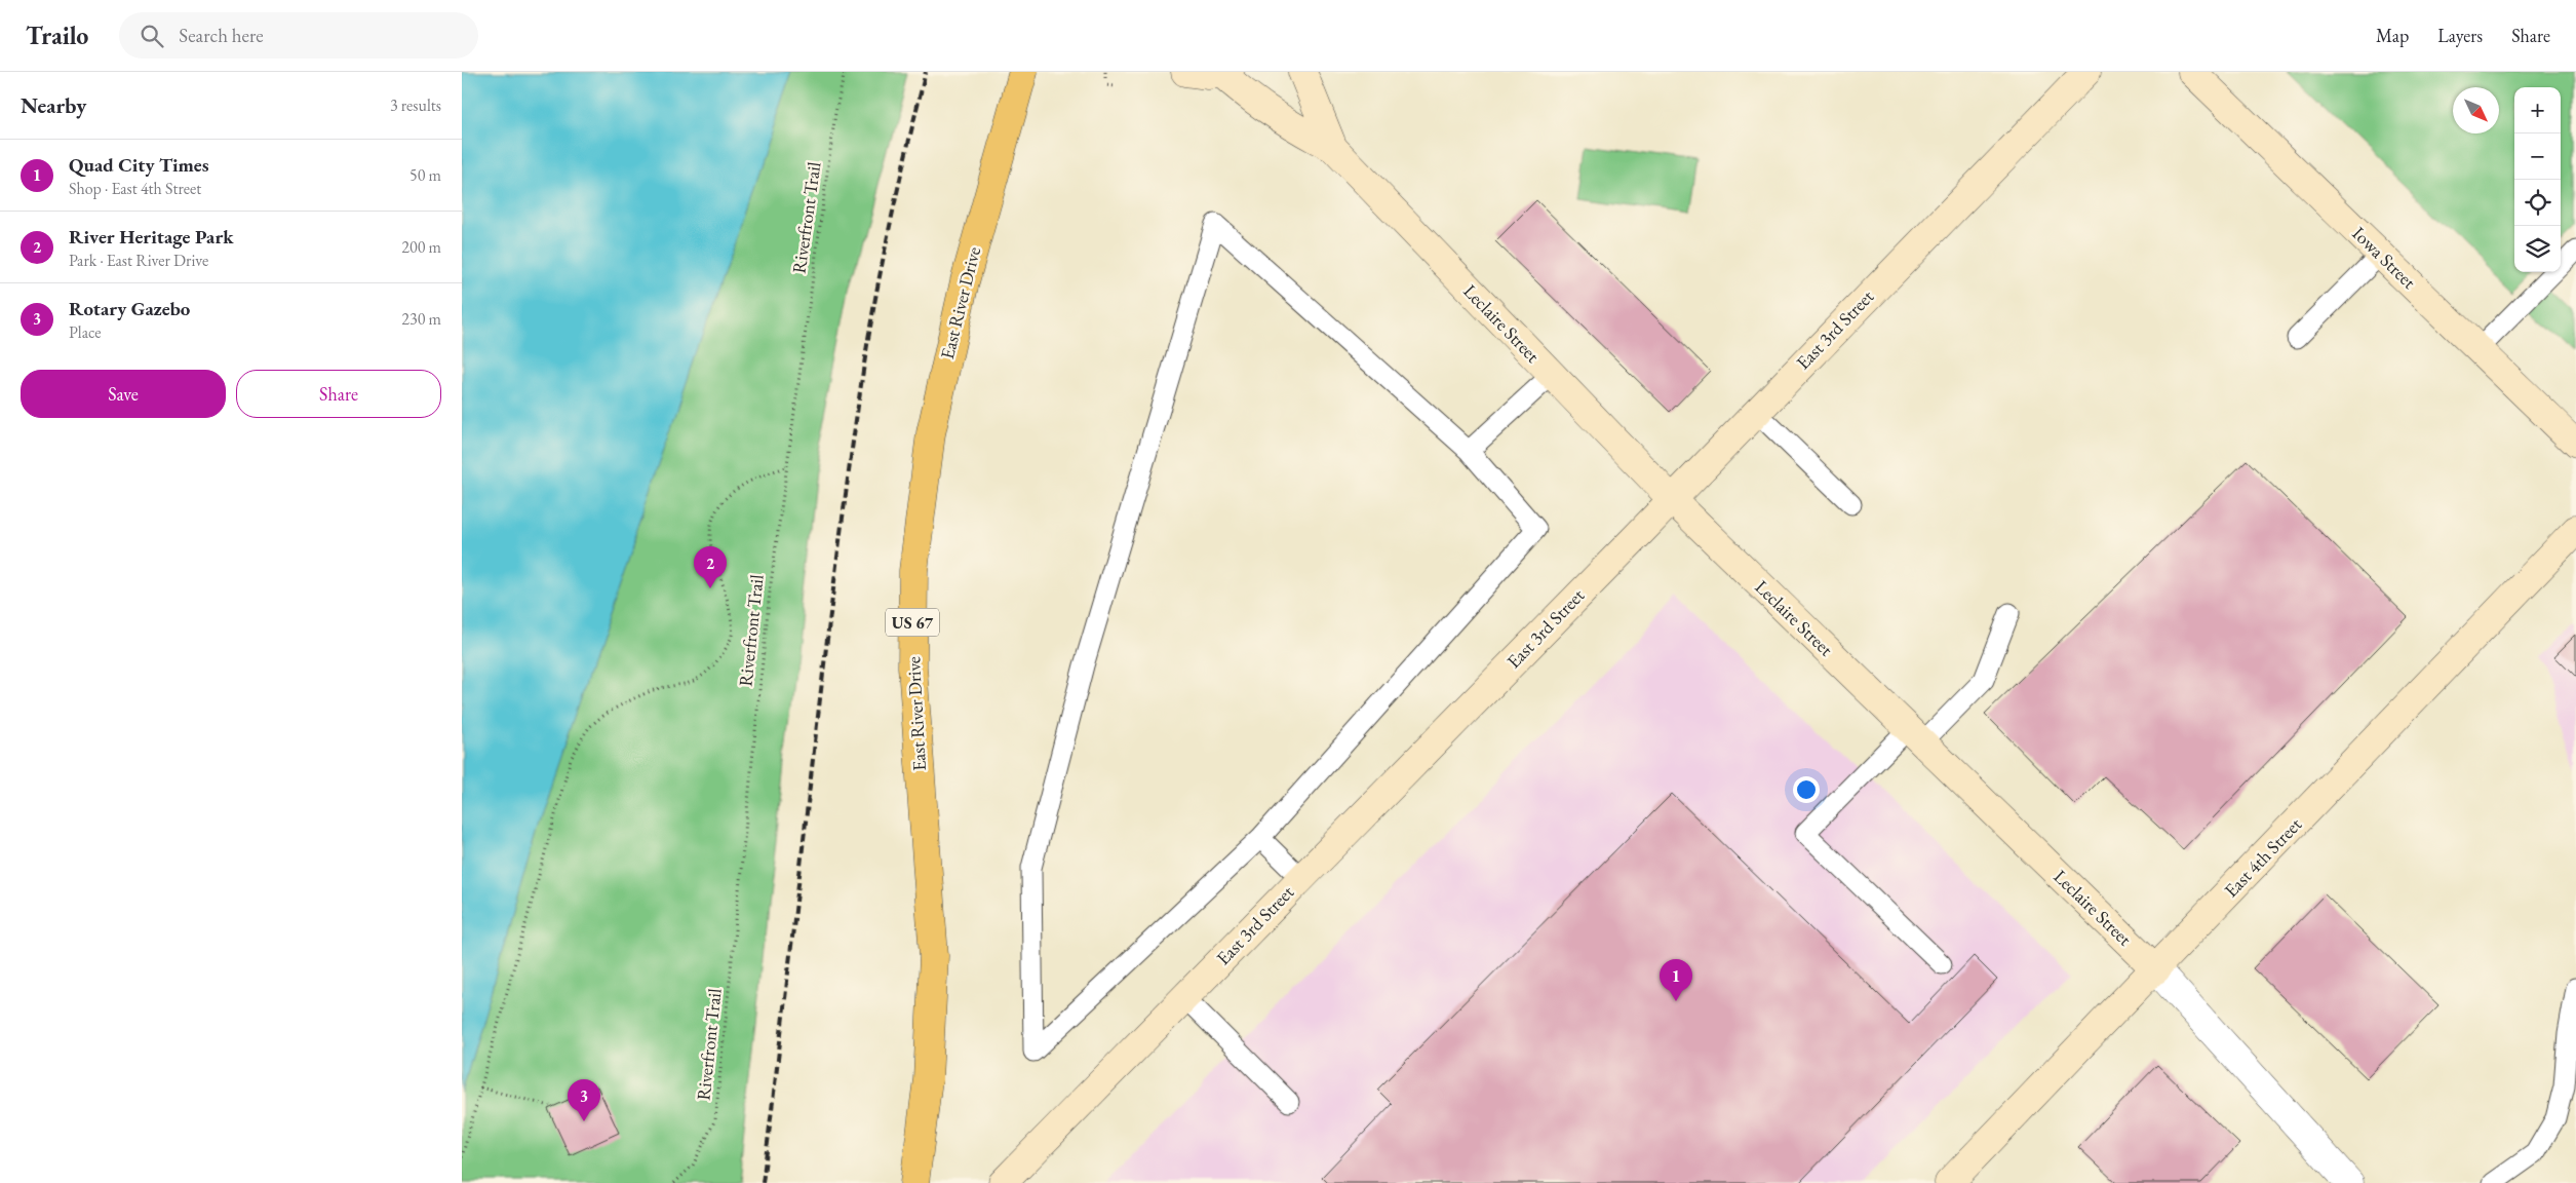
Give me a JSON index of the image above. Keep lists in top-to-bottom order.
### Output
{
  "streets": {
    "main road": ["East River Drive", "US 67"],
    "street": [
      "Iowa Street",
      "Leclaire Street",
      "East 3rd Street",
      "East 4th Street"
    ],
    "path": ["Riverfront Trail"]
  },
  "crossings": [
    ["Leclaire Street", "East 3rd Street"],
    ["Leclaire Street", "East 4th Street"]
  ],
  "north": "bottom right",
  "page": {
    "header": "Trailo",
    "search": "Search here",
    "nav": ["Map", "Layers", "Share"],
    "heading": ["Nearby", "3 results"],
    "map_buttons": ["+", "−"],
    "list": [
      {
        "mark": "1",
        "name": "Quad City Times",
        "note": "Shop · East 4th Street",
        "value": "50 m"
      },
      {
        "mark": "2",
        "name": "River Heritage Park",
        "note": "Park · East River Drive",
        "value": "200 m"
      },
      {
        "mark": "3",
        "name": "Rotary Gazebo",
        "note": "Place",
        "value": "230 m"
      }
    ],
    "buttons": ["Save", "Share"],
    "pins": ["2", "1", "3"]
  }
}
